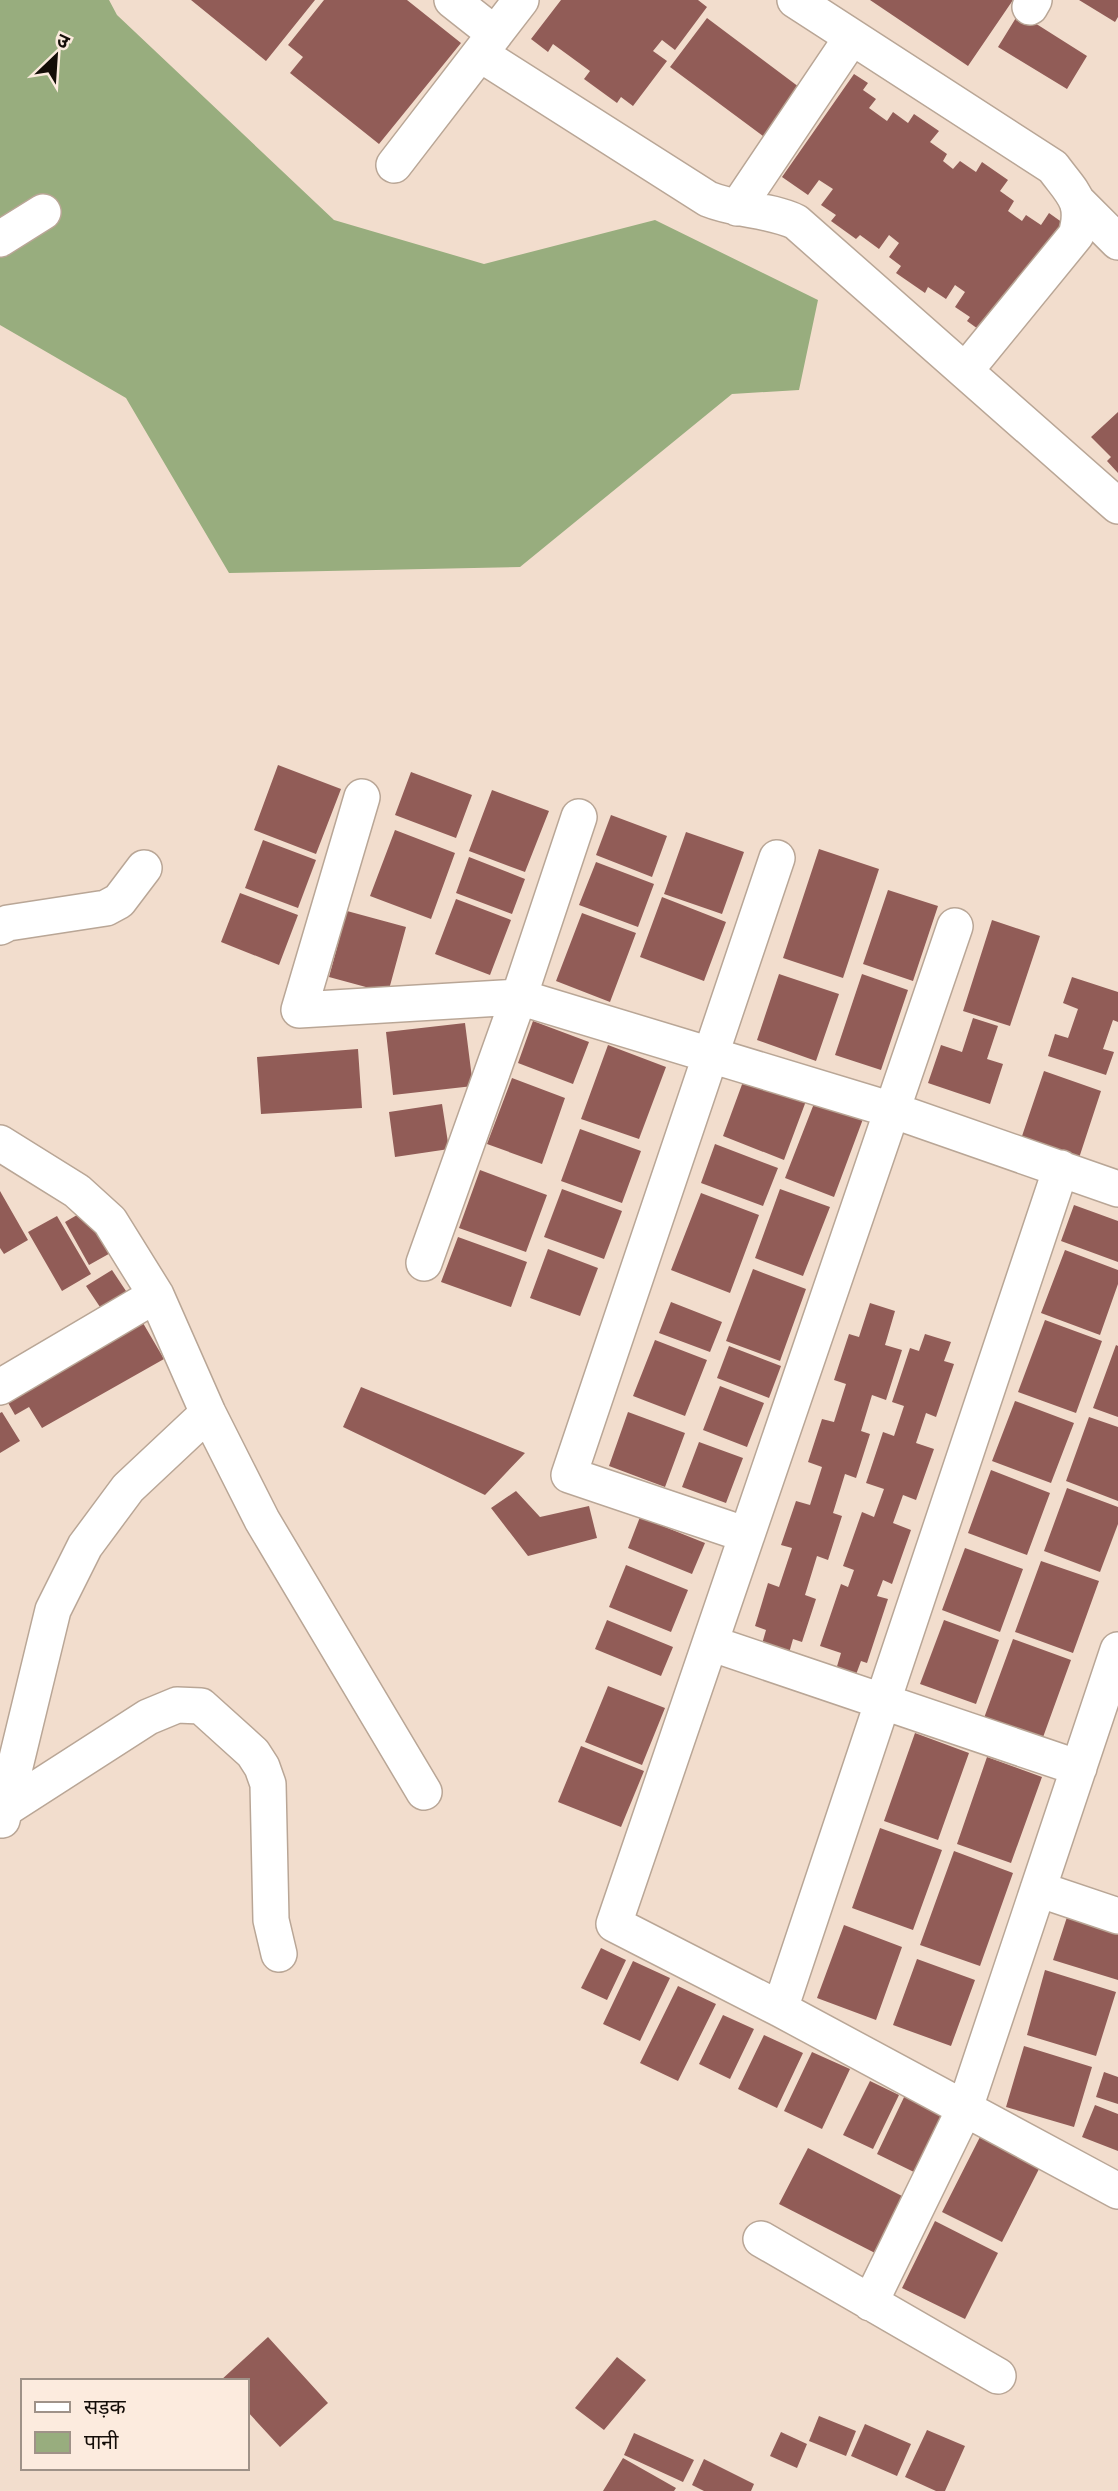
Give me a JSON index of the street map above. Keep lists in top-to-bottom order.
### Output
{
  "legend": ["सड़क", "पानी"],
  "north": "top right"
}
